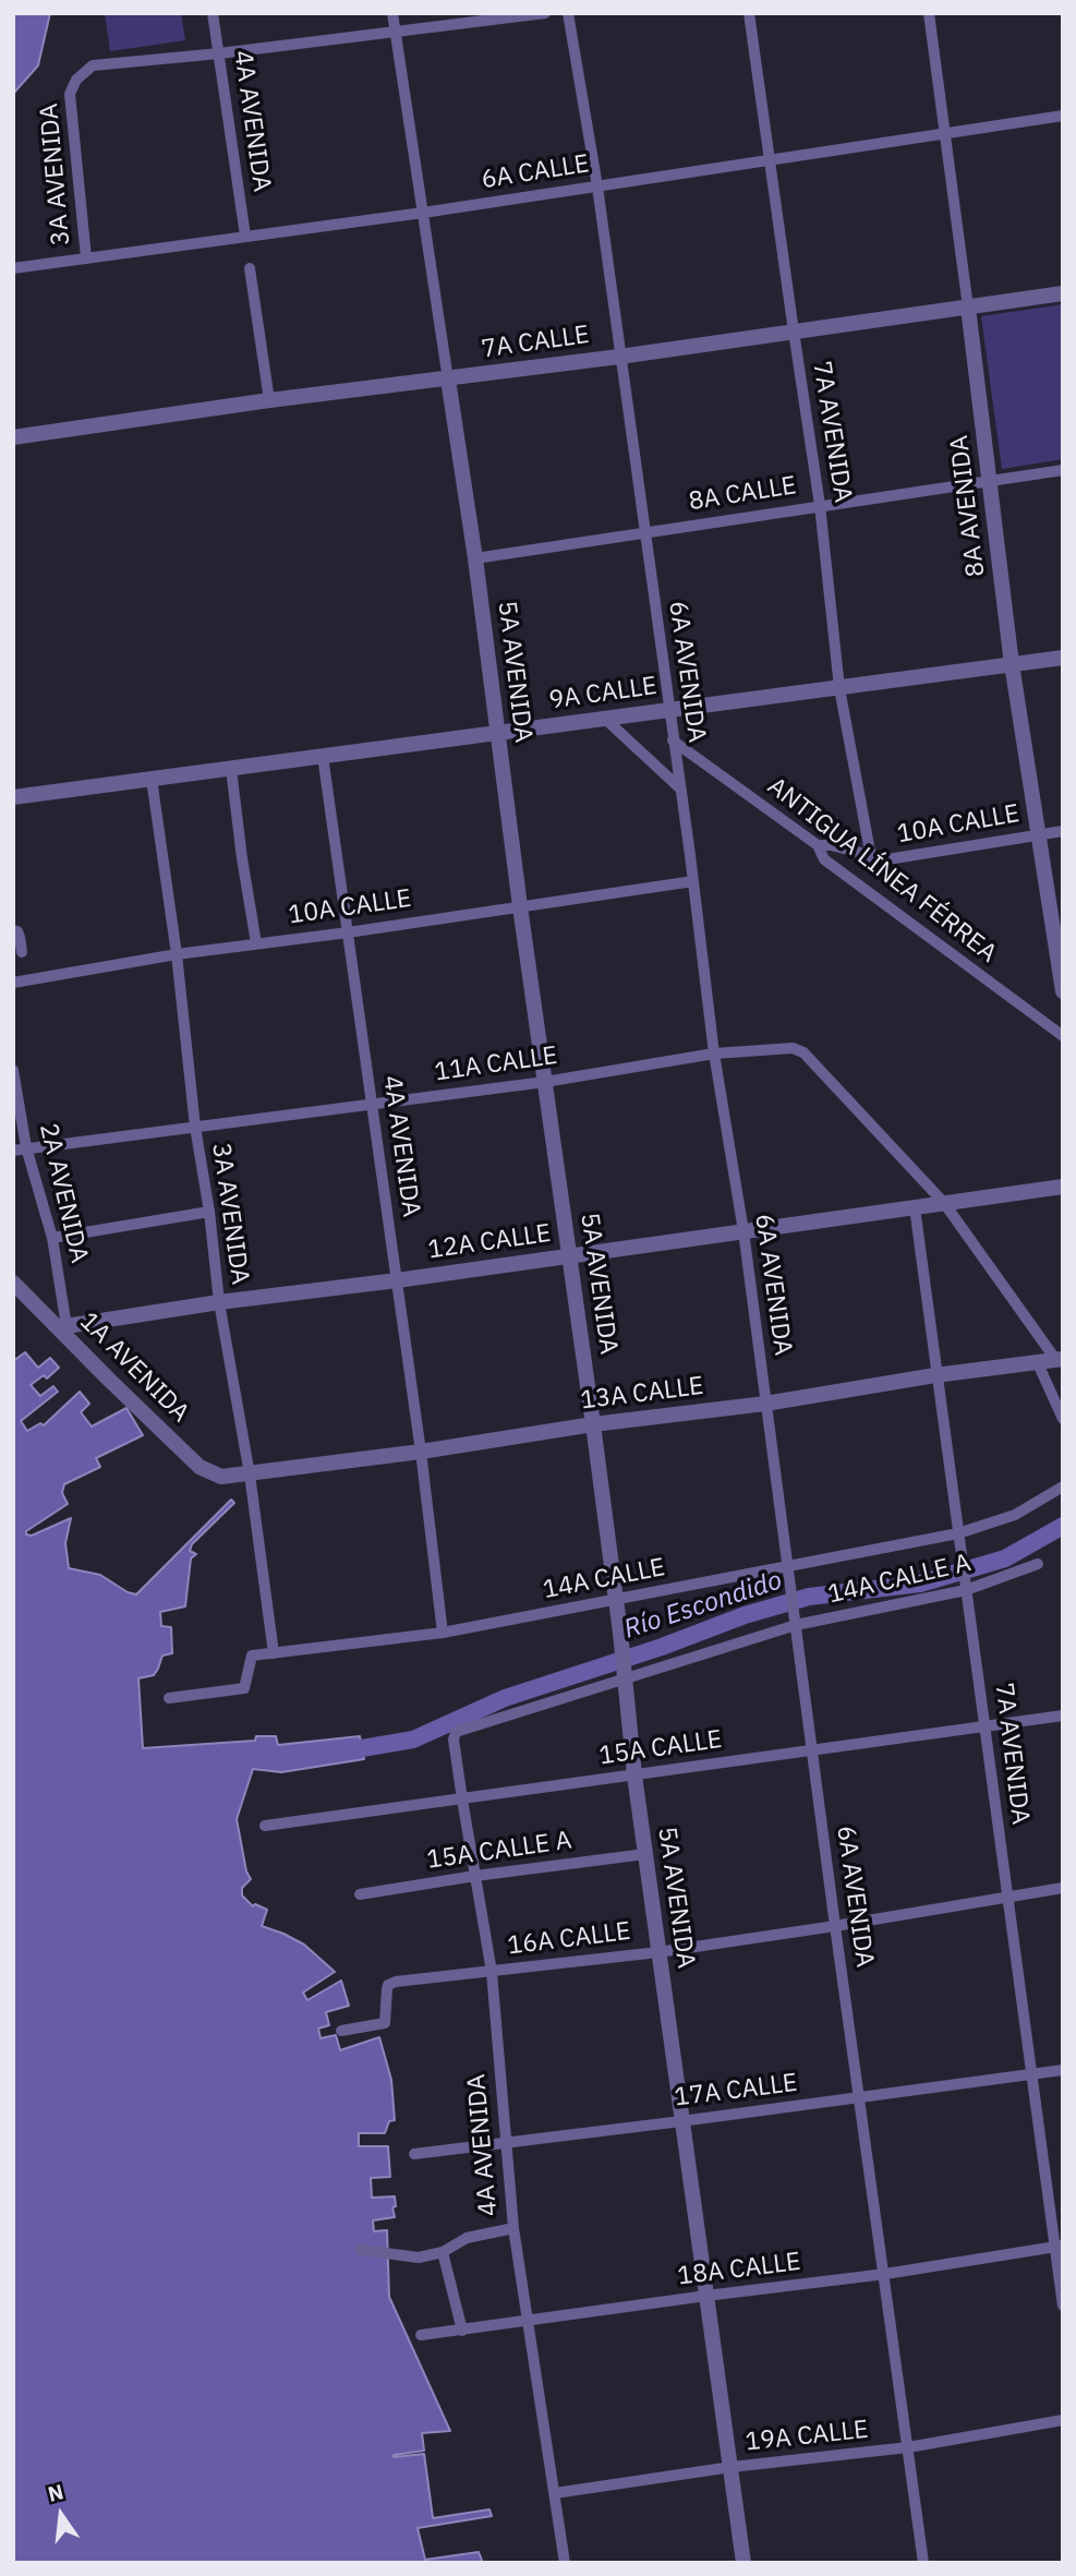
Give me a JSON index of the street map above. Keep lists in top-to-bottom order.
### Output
{
  "streets": {
    "street": [
      "4A AVENIDA",
      "6A CALLE",
      "3A AVENIDA",
      "7A CALLE",
      "7A AVENIDA",
      "8A CALLE",
      "8A AVENIDA",
      "5A AVENIDA",
      "6A AVENIDA",
      "9A CALLE",
      "10A CALLE",
      "ANTIGUA LÍNEA FÉRREA",
      "11A CALLE",
      "2A AVENIDA",
      "12A CALLE",
      "1A AVENIDA",
      "13A CALLE",
      "14A CALLE",
      "14A CALLE A",
      "15A CALLE",
      "15A CALLE A",
      "16A CALLE",
      "17A CALLE",
      "18A CALLE",
      "19A CALLE"
    ]
  },
  "crossings": [
    ["4A AVENIDA", "6A CALLE"],
    ["4A AVENIDA", "3A AVENIDA"],
    ["4A AVENIDA", "9A CALLE"],
    ["4A AVENIDA", "10A CALLE"],
    ["4A AVENIDA", "11A CALLE"],
    ["4A AVENIDA", "12A CALLE"],
    ["4A AVENIDA", "13A CALLE"],
    ["4A AVENIDA", "14A CALLE"],
    ["4A AVENIDA", "14A CALLE A"],
    ["4A AVENIDA", "15A CALLE"],
    ["4A AVENIDA", "15A CALLE A"],
    ["4A AVENIDA", "16A CALLE"],
    ["4A AVENIDA", "17A CALLE"],
    ["4A AVENIDA", "18A CALLE"],
    ["4A AVENIDA", "19A CALLE"],
    ["6A CALLE", "3A AVENIDA"],
    ["6A CALLE", "7A AVENIDA"],
    ["6A CALLE", "8A AVENIDA"],
    ["6A CALLE", "5A AVENIDA"],
    ["6A CALLE", "6A AVENIDA"],
    ["3A AVENIDA", "9A CALLE"],
    ["3A AVENIDA", "10A CALLE"],
    ["3A AVENIDA", "11A CALLE"],
    ["3A AVENIDA", "12A CALLE"],
    ["3A AVENIDA", "13A CALLE"],
    ["3A AVENIDA", "14A CALLE"],
    ["7A CALLE", "7A AVENIDA"],
    ["7A CALLE", "8A AVENIDA"],
    ["7A CALLE", "5A AVENIDA"],
    ["7A CALLE", "6A AVENIDA"],
    ["7A AVENIDA", "8A CALLE"],
    ["7A AVENIDA", "9A CALLE"],
    ["7A AVENIDA", "10A CALLE"],
    ["7A AVENIDA", "12A CALLE"],
    ["7A AVENIDA", "13A CALLE"],
    ["7A AVENIDA", "14A CALLE"],
    ["7A AVENIDA", "14A CALLE A"],
    ["7A AVENIDA", "15A CALLE"],
    ["7A AVENIDA", "16A CALLE"],
    ["7A AVENIDA", "17A CALLE"],
    ["7A AVENIDA", "18A CALLE"],
    ["8A CALLE", "8A AVENIDA"],
    ["8A CALLE", "5A AVENIDA"],
    ["8A CALLE", "6A AVENIDA"],
    ["8A AVENIDA", "9A CALLE"],
    ["8A AVENIDA", "10A CALLE"],
    ["5A AVENIDA", "9A CALLE"],
    ["5A AVENIDA", "10A CALLE"],
    ["5A AVENIDA", "11A CALLE"],
    ["5A AVENIDA", "12A CALLE"],
    ["5A AVENIDA", "13A CALLE"],
    ["5A AVENIDA", "14A CALLE"],
    ["5A AVENIDA", "14A CALLE A"],
    ["5A AVENIDA", "15A CALLE"],
    ["5A AVENIDA", "15A CALLE A"],
    ["5A AVENIDA", "16A CALLE"],
    ["5A AVENIDA", "17A CALLE"],
    ["5A AVENIDA", "18A CALLE"],
    ["5A AVENIDA", "19A CALLE"],
    ["6A AVENIDA", "9A CALLE"],
    ["6A AVENIDA", "10A CALLE"],
    ["6A AVENIDA", "ANTIGUA LÍNEA FÉRREA"],
    ["6A AVENIDA", "11A CALLE"],
    ["6A AVENIDA", "12A CALLE"],
    ["6A AVENIDA", "13A CALLE"],
    ["6A AVENIDA", "14A CALLE"],
    ["6A AVENIDA", "14A CALLE A"],
    ["6A AVENIDA", "15A CALLE"],
    ["6A AVENIDA", "16A CALLE"],
    ["6A AVENIDA", "17A CALLE"],
    ["6A AVENIDA", "18A CALLE"],
    ["6A AVENIDA", "19A CALLE"],
    ["10A CALLE", "ANTIGUA LÍNEA FÉRREA"],
    ["11A CALLE", "2A AVENIDA"],
    ["11A CALLE", "12A CALLE"],
    ["2A AVENIDA", "12A CALLE"],
    ["2A AVENIDA", "1A AVENIDA"],
    ["12A CALLE", "1A AVENIDA"],
    ["1A AVENIDA", "13A CALLE"]
  ],
  "water": ["Río Escondido"],
  "north": "top"
}
